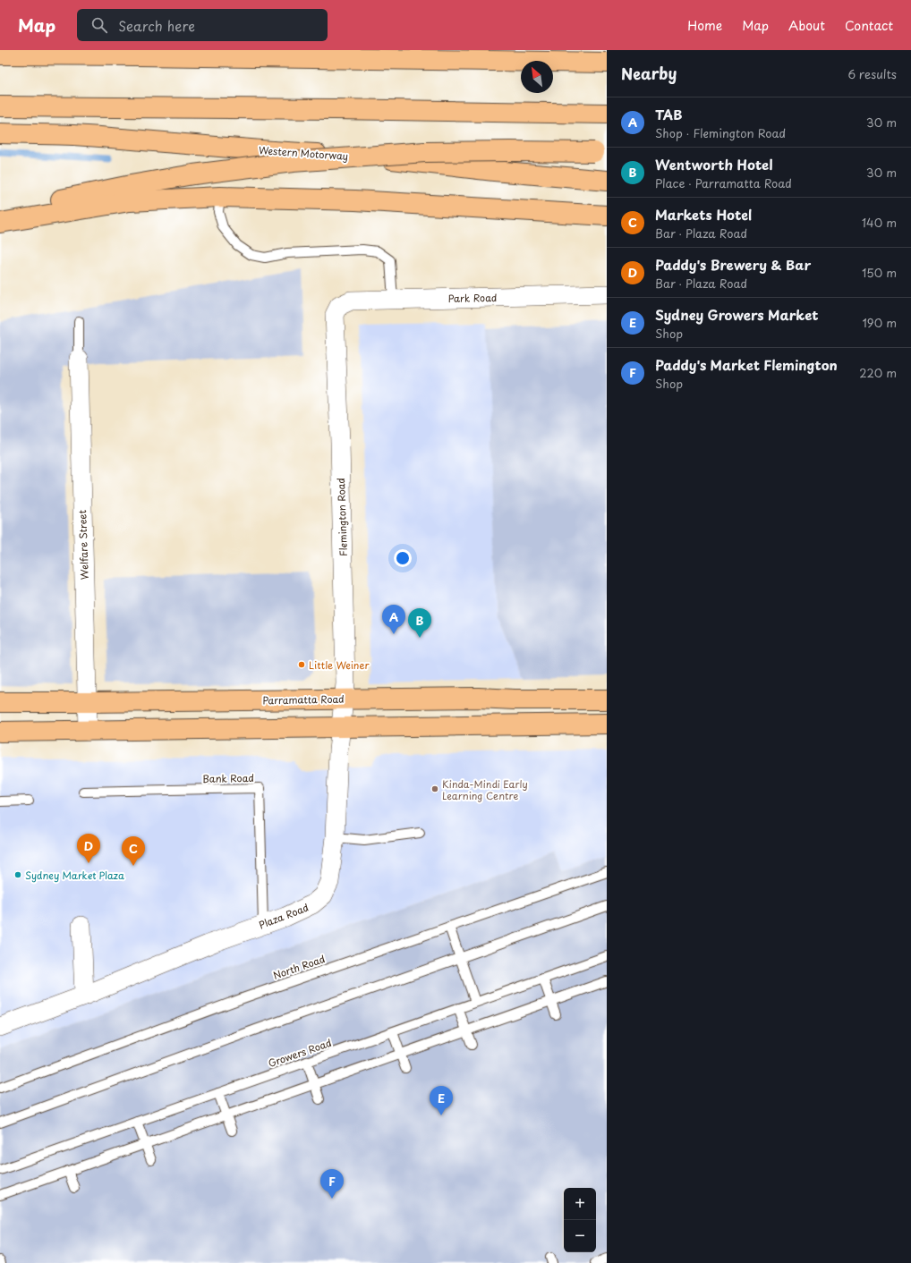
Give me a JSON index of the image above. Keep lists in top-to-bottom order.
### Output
{
  "streets": {
    "highway": ["Western Motorway", "Parramatta Road"],
    "street": [
      "Park Road",
      "Flemington Road",
      "Welfare Street",
      "Plaza Road"
    ],
    "lane": ["Bank Road", "North Road", "Growers Road"]
  },
  "crossings": [
    ["Park Road", "Flemington Road"],
    ["Flemington Road", "Parramatta Road"],
    ["Flemington Road", "Plaza Road"],
    ["Welfare Street", "Parramatta Road"],
    ["Bank Road", "Plaza Road"]
  ],
  "places": ["Little Weiner", "Kinda-Mindi Early Learning Centre", "Sydney Market Plaza"],
  "north": "top left",
  "page": {
    "header": "Map",
    "search": "Search here",
    "nav": [
      "Home",
      "Map",
      "About",
      "Contact"
    ],
    "heading": ["Nearby", "6 results"],
    "list": [
      {
        "mark": "A",
        "name": "TAB",
        "note": "Shop · Flemington Road",
        "value": "30 m"
      },
      {
        "mark": "B",
        "name": "Wentworth Hotel",
        "note": "Place · Parramatta Road",
        "value": "30 m"
      },
      {
        "mark": "C",
        "name": "Markets Hotel",
        "note": "Bar · Plaza Road",
        "value": "140 m"
      },
      {
        "mark": "D",
        "name": "Paddy's Brewery & Bar",
        "note": "Bar · Plaza Road",
        "value": "150 m"
      },
      {
        "mark": "E",
        "name": "Sydney Growers Market",
        "note": "Shop",
        "value": "190 m"
      },
      {
        "mark": "F",
        "name": "Paddy's Market Flemington",
        "note": "Shop",
        "value": "220 m"
      }
    ],
    "pins": [
      "A",
      "B",
      "D",
      "C",
      "E",
      "F"
    ],
    "map_buttons": ["+", "−"]
  }
}
